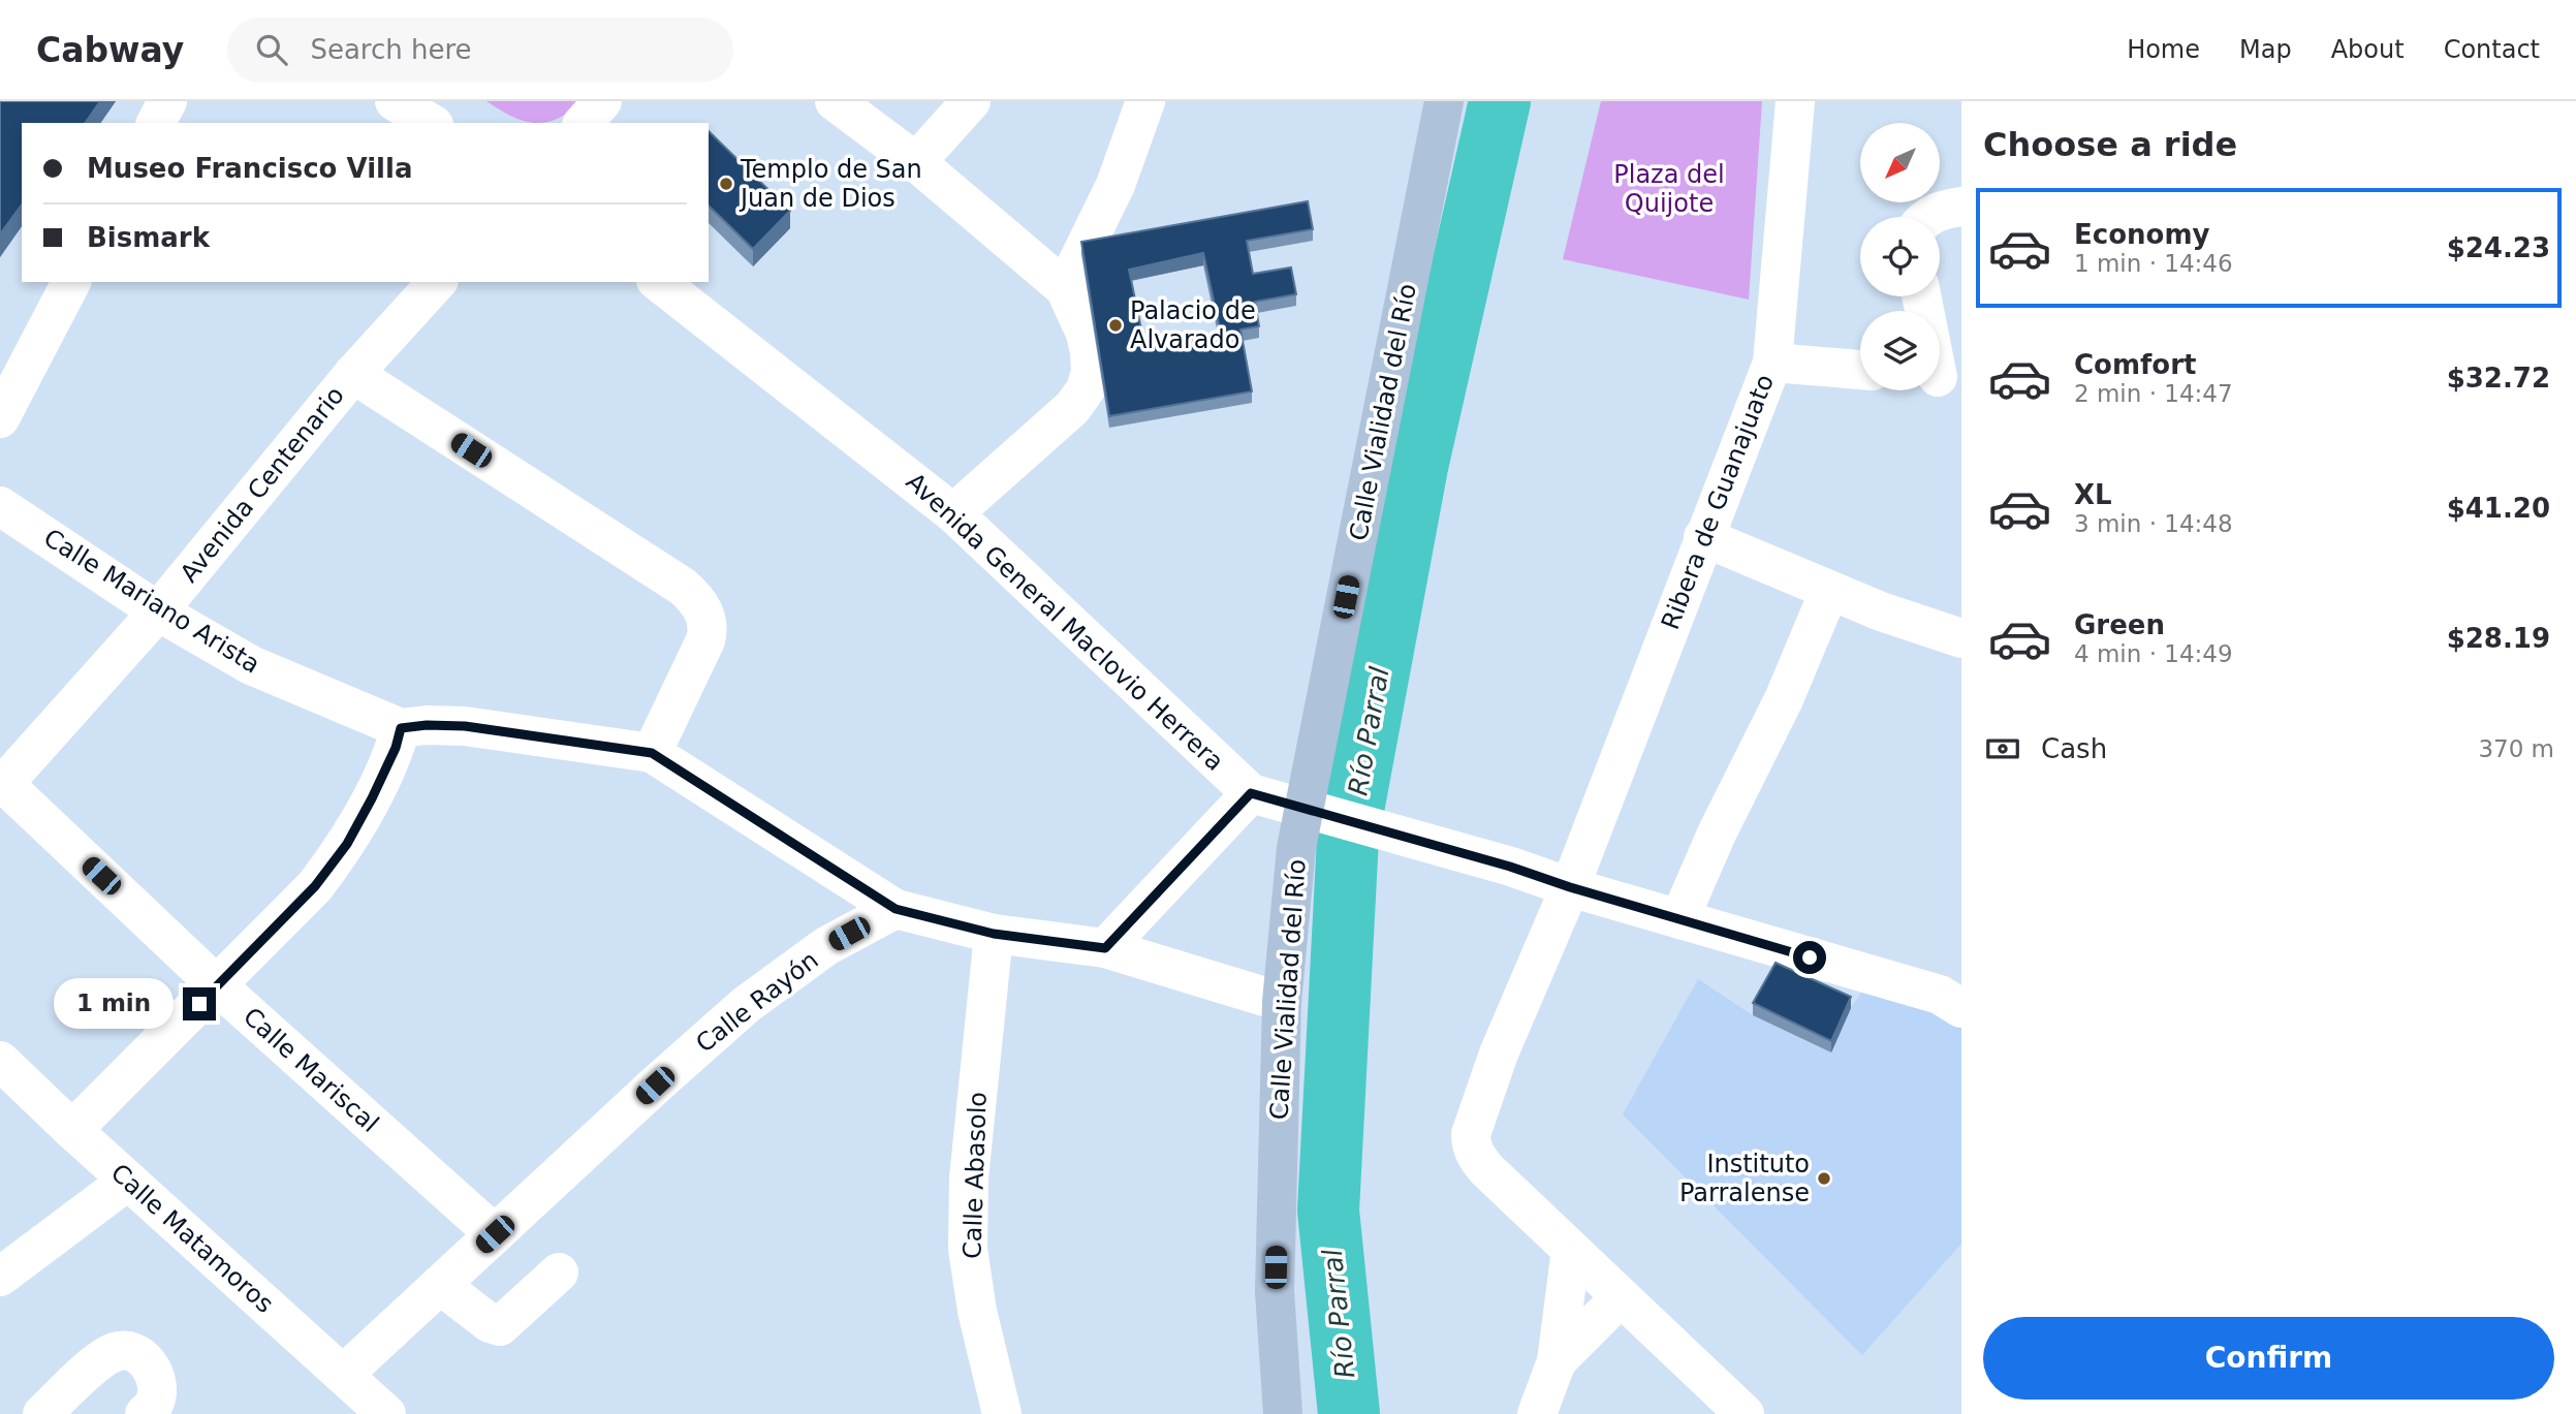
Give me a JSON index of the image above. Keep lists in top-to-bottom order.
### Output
{
  "streets": {
    "main road": ["Calle Vialidad del Río"],
    "street": [
      "Avenida Centenario",
      "Ribera de Guanajuato",
      "Calle Mariano Arista",
      "Avenida General Maclovio Herrera",
      "Calle Rayón",
      "Calle Mariscal",
      "Calle Abasolo",
      "Calle Matamoros"
    ]
  },
  "crossings": [
    ["Calle Vialidad del Río", "Calle Mariano Arista"],
    ["Avenida Centenario", "Calle Mariano Arista"],
    ["Avenida Centenario", "Calle Mariscal"],
    ["Calle Mariano Arista", "Calle Rayón"],
    ["Calle Mariano Arista", "Calle Abasolo"],
    ["Calle Rayón", "Calle Mariscal"],
    ["Calle Rayón", "Calle Matamoros"]
  ],
  "water": ["Río Parral"],
  "parks": ["Plaza del Quijote"],
  "places": ["Templo de San Juan de Dios", "Palacio de Alvarado", "Instituto Parralense"],
  "north": "bottom left",
  "page": {
    "header": "Cabway",
    "search": "Search here",
    "nav": [
      "Home",
      "Map",
      "About",
      "Contact"
    ],
    "heading": "Choose a ride",
    "banner": ["Museo Francisco Villa", "Bismark"],
    "list": [
      {
        "name": "Economy",
        "note": "1 min · 14:46",
        "value": "$24.23"
      },
      {
        "name": "Comfort",
        "note": "2 min · 14:47",
        "value": "$32.72"
      },
      {
        "name": "XL",
        "note": "3 min · 14:48",
        "value": "$41.20"
      },
      {
        "name": "Green",
        "note": "4 min · 14:49",
        "value": "$28.19"
      }
    ],
    "pay": ["Cash", "370 m"],
    "bubble": "1 min",
    "buttons": "Confirm"
  }
}
